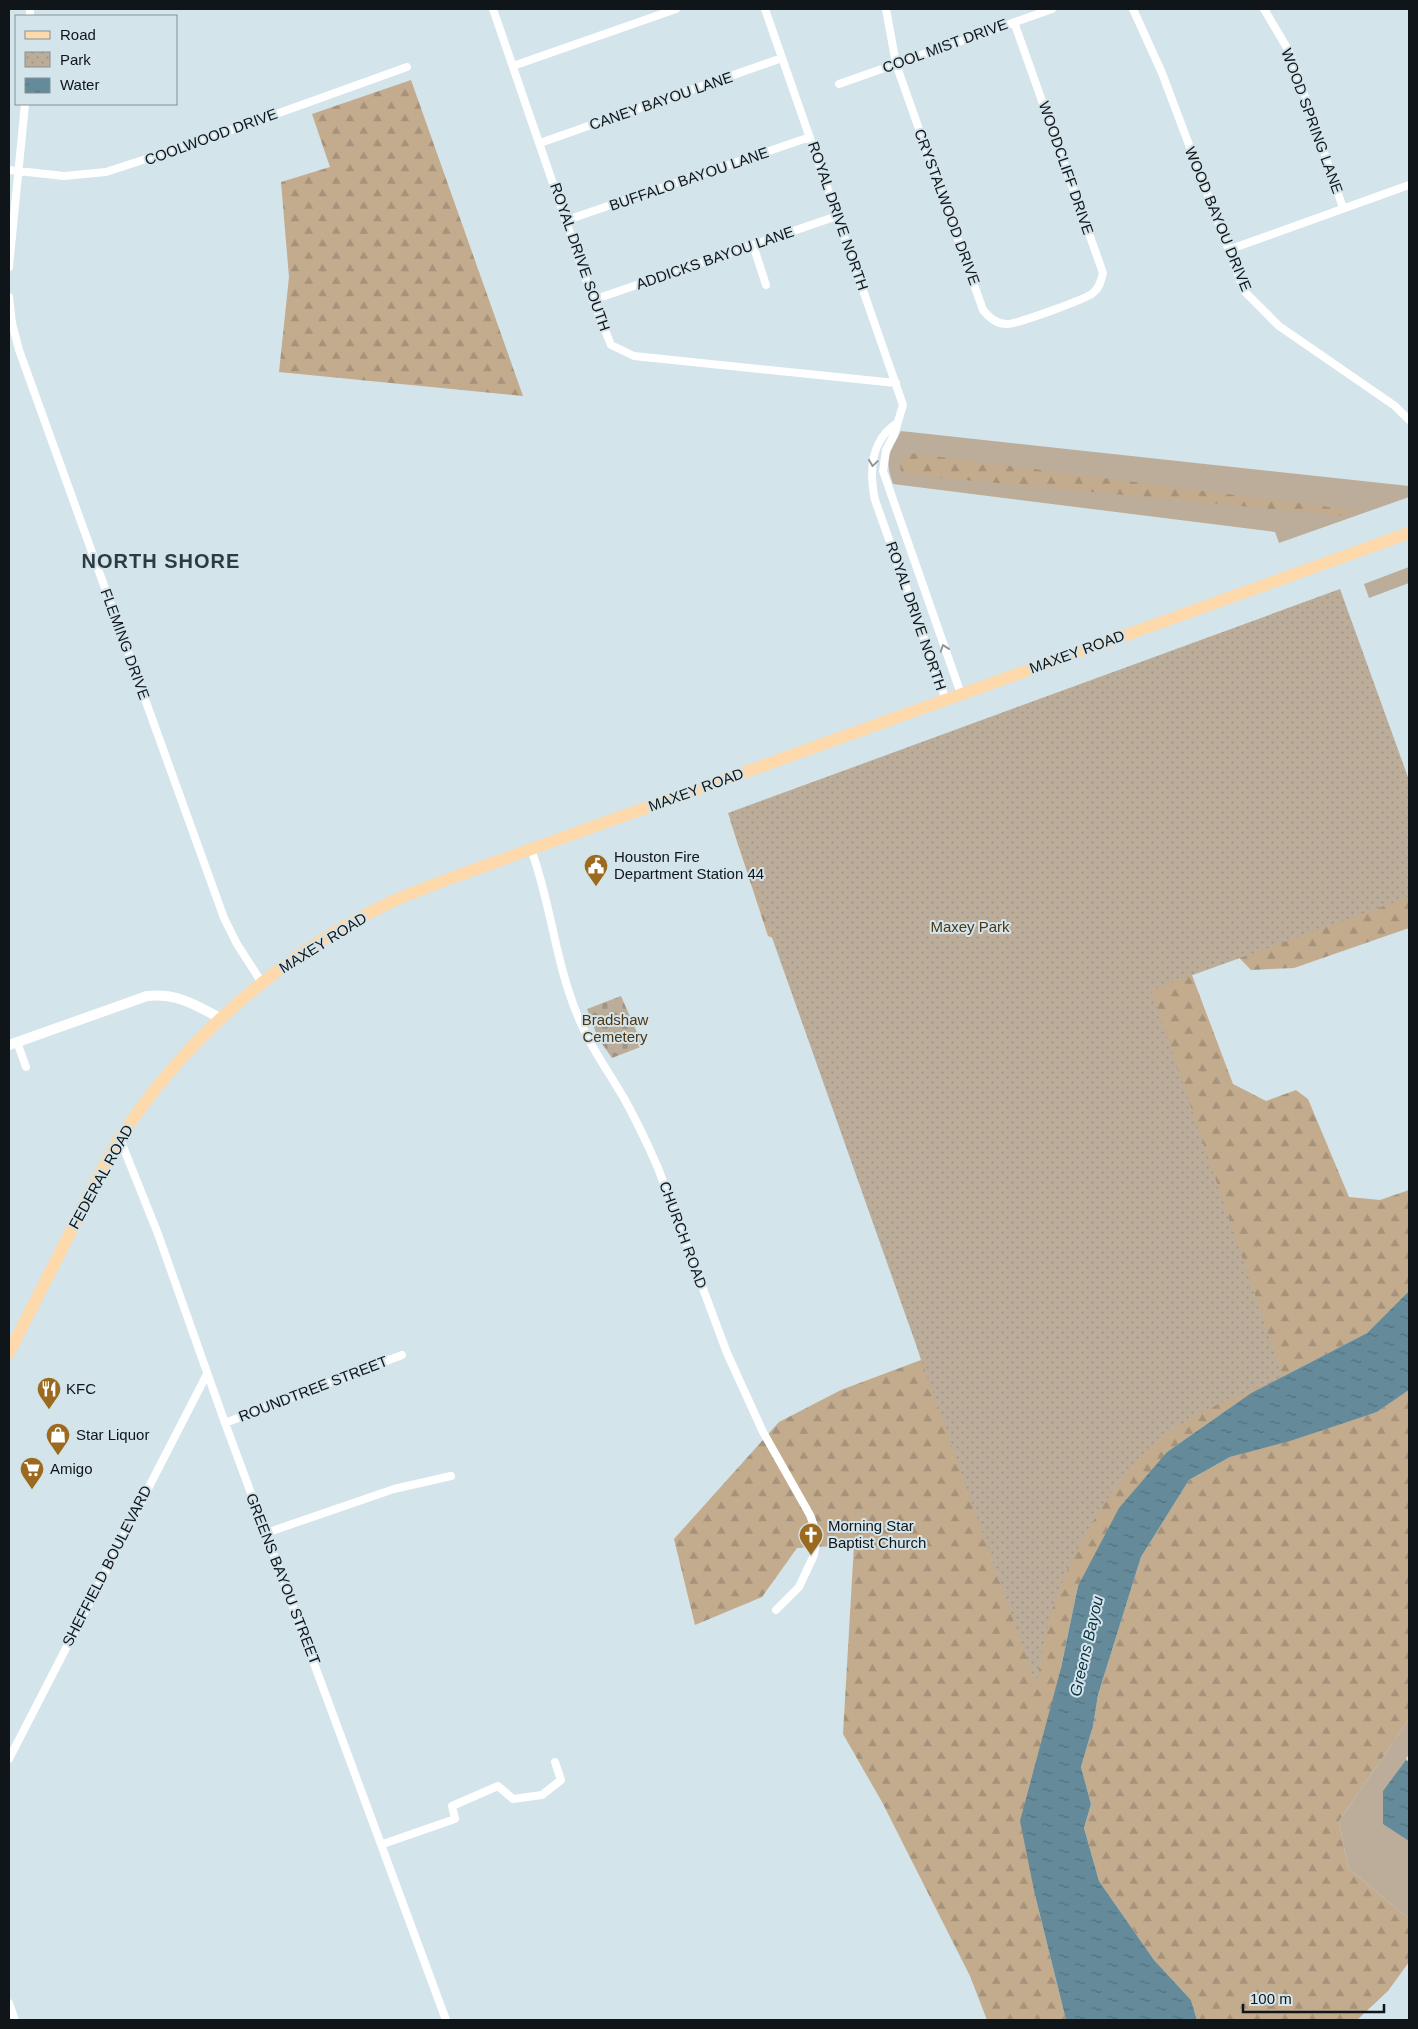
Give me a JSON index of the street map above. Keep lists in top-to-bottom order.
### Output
{
  "streets": {
    "main road": ["MAXEY ROAD", "FEDERAL ROAD"],
    "street": [
      "COOL MIST DRIVE",
      "CANEY BAYOU LANE",
      "WOOD SPRING LANE",
      "COOLWOOD DRIVE",
      "WOODCLIFF DRIVE",
      "BUFFALO BAYOU LANE",
      "CRYSTALWOOD DRIVE",
      "ROYAL DRIVE NORTH",
      "WOOD BAYOU DRIVE",
      "ROYAL DRIVE SOUTH",
      "ADDICKS BAYOU LANE",
      "FLEMING DRIVE",
      "CHURCH ROAD",
      "ROUNDTREE STREET",
      "SHEFFIELD BOULEVARD",
      "GREENS BAYOU STREET"
    ]
  },
  "crossings": [
    ["COOL MIST DRIVE", "WOODCLIFF DRIVE"],
    ["COOL MIST DRIVE", "CRYSTALWOOD DRIVE"],
    ["CANEY BAYOU LANE", "ROYAL DRIVE NORTH"],
    ["CANEY BAYOU LANE", "ROYAL DRIVE SOUTH"],
    ["WOODCLIFF DRIVE", "CRYSTALWOOD DRIVE"],
    ["BUFFALO BAYOU LANE", "ROYAL DRIVE NORTH"],
    ["BUFFALO BAYOU LANE", "ROYAL DRIVE SOUTH"],
    ["ROYAL DRIVE NORTH", "ROYAL DRIVE SOUTH"],
    ["ROYAL DRIVE NORTH", "ADDICKS BAYOU LANE"],
    ["ROYAL DRIVE NORTH", "MAXEY ROAD"],
    ["ROYAL DRIVE SOUTH", "ADDICKS BAYOU LANE"],
    ["FLEMING DRIVE", "MAXEY ROAD"],
    ["MAXEY ROAD", "FEDERAL ROAD"],
    ["MAXEY ROAD", "CHURCH ROAD"],
    ["FEDERAL ROAD", "GREENS BAYOU STREET"],
    ["ROUNDTREE STREET", "GREENS BAYOU STREET"],
    ["SHEFFIELD BOULEVARD", "GREENS BAYOU STREET"]
  ],
  "districts": ["NORTH SHORE"],
  "water": ["Greens Bayou"],
  "parks": ["Maxey Park", "Bradshaw Cemetery"],
  "places": {
    "public building": ["Houston Fire Department Station 44"],
    "restaurant": ["KFC"],
    "shop": ["Star Liquor"],
    "supermarket": ["Amigo"],
    "church": ["Morning Star Baptist Church"]
  },
  "legend": ["Road", "Park", "Water"],
  "scale_bar": "100 m"
}
